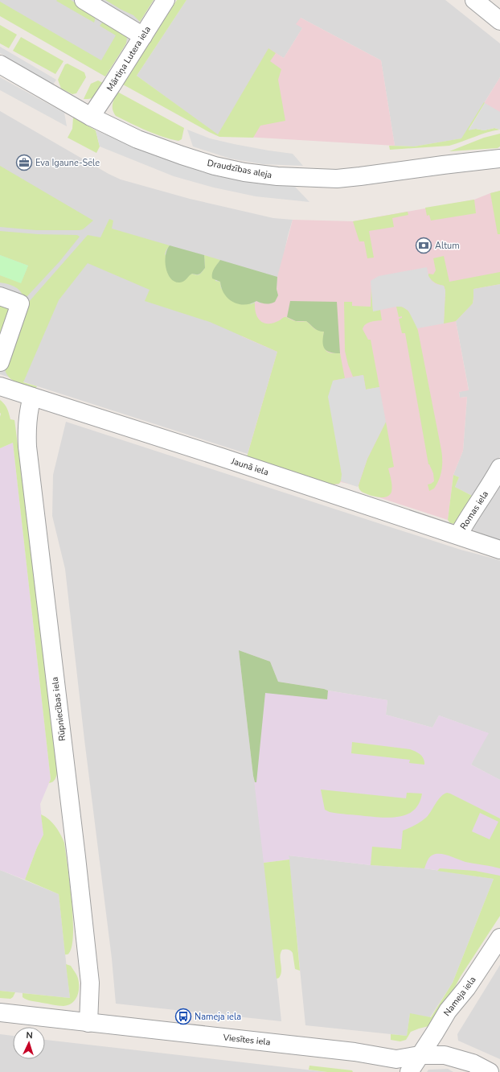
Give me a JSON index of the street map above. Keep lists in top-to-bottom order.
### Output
{
  "streets": {
    "street": [
      "Mārtiņa Lutera iela",
      "Draudzības aleja",
      "Jaunā iela",
      "Romas iela",
      "Rūpniecības iela",
      "Nameja iela",
      "Viesītes iela"
    ]
  },
  "crossings": [
    ["Mārtiņa Lutera iela", "Draudzības aleja"],
    ["Jaunā iela", "Romas iela"],
    ["Jaunā iela", "Rūpniecības iela"],
    ["Rūpniecības iela", "Viesītes iela"],
    ["Nameja iela", "Viesītes iela"]
  ],
  "places": {
    "office": ["Eva Igaune-Sēle"],
    "bank": ["Altum"],
    "bus stop": ["Nameja iela"]
  },
  "north": "top"
}
